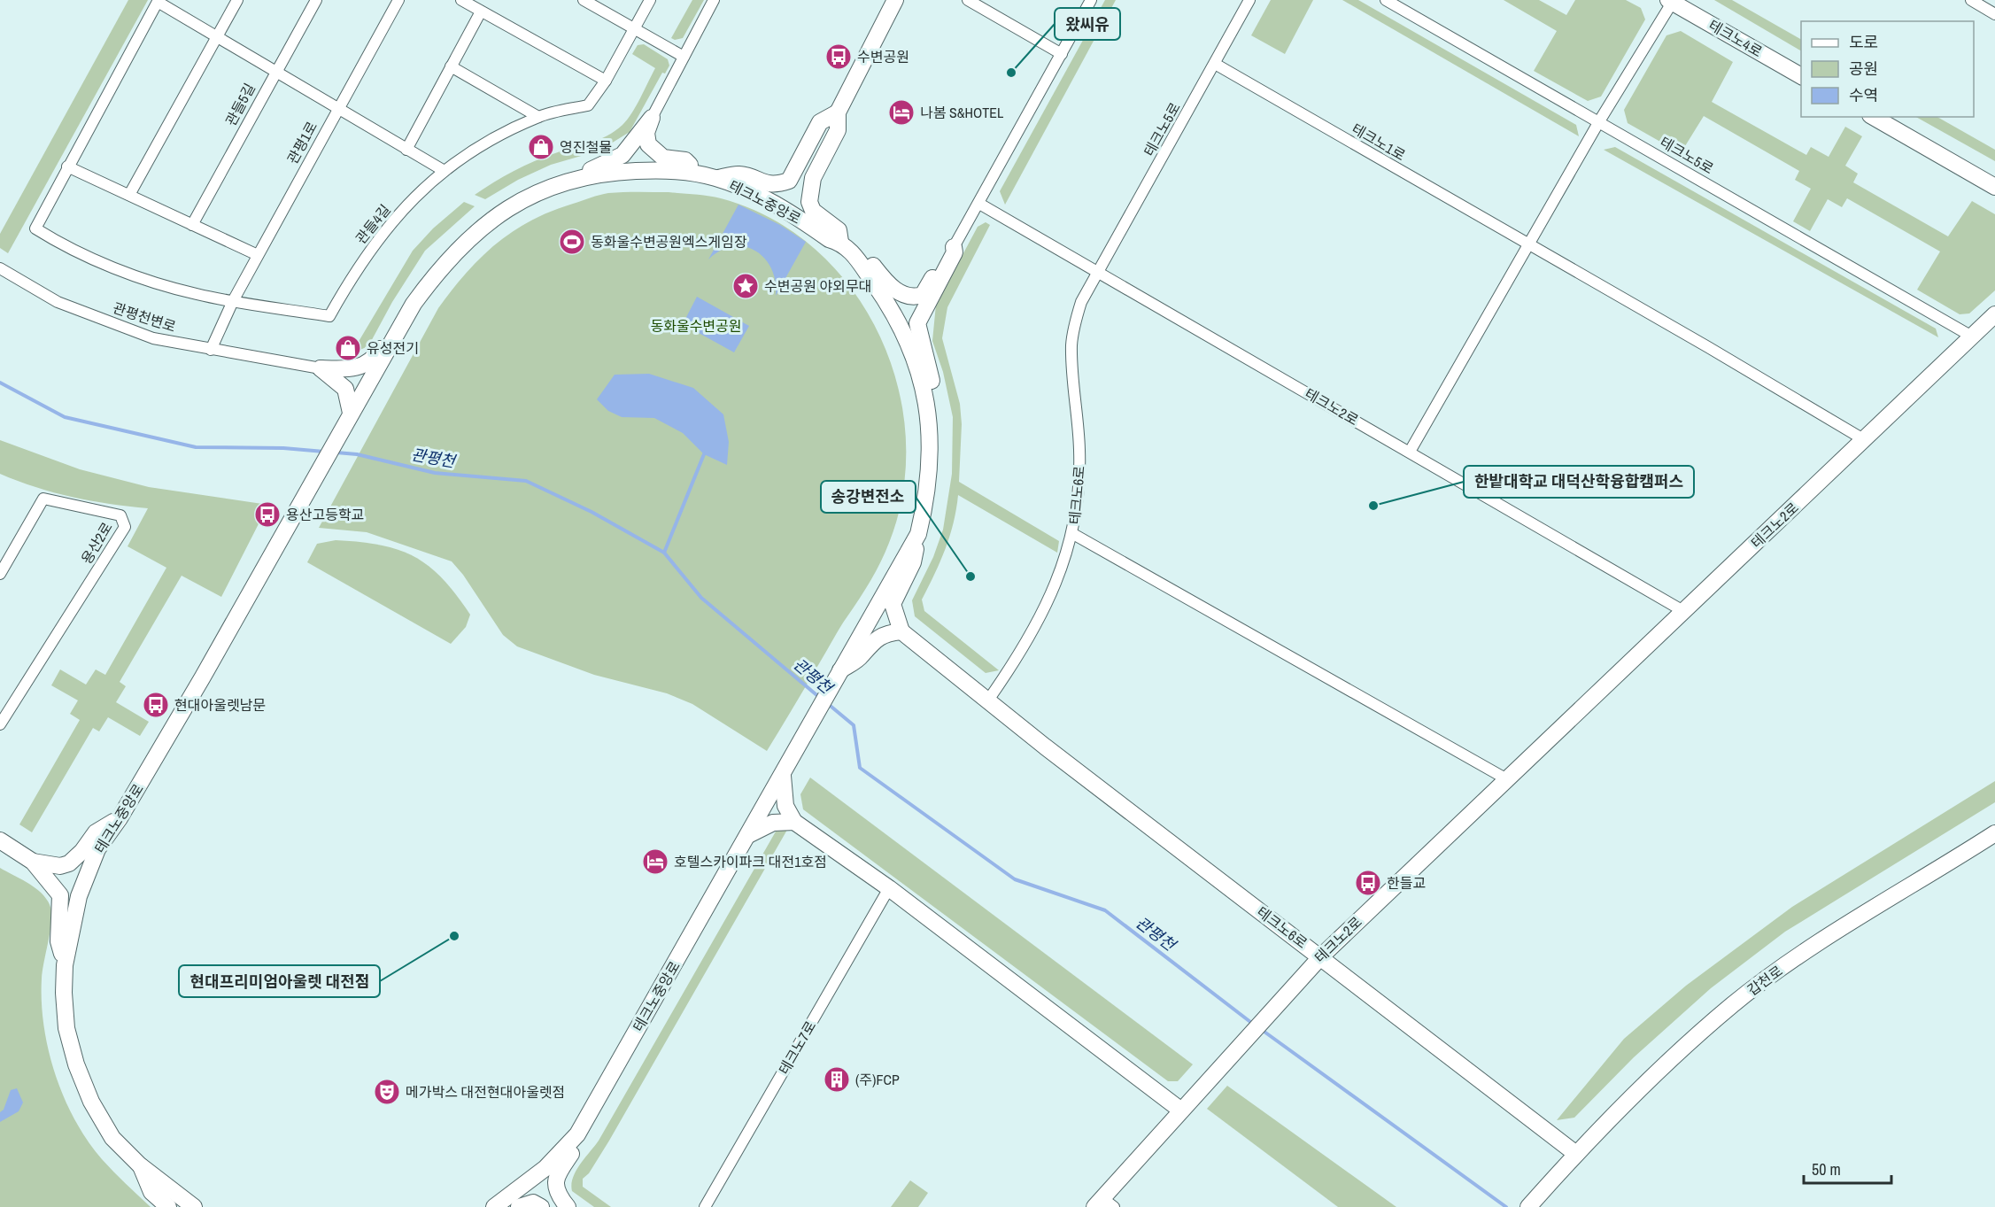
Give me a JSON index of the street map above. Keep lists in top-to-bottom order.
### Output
{
  "streets": {
    "main road": [
      "테크노4로",
      "테크노중앙로",
      "테크노2로",
      "테크노6로",
      "갑천로"
    ],
    "street": [
      "관들5길",
      "테크노5로",
      "테크노1로",
      "관평1로",
      "관들4길",
      "관평천변로",
      "용산2로",
      "테크노7로"
    ]
  },
  "crossings": [
    ["테크노5로", "테크노1로"],
    ["테크노5로", "테크노2로"],
    ["테크노5로", "테크노6로"],
    ["테크노1로", "테크노2로"],
    ["관평1로", "관들4길"],
    ["관평1로", "관평천변로"],
    ["테크노2로", "테크노6로"],
    ["테크노6로", "갑천로"]
  ],
  "water": ["관평천"],
  "parks": ["동화울수변공원"],
  "places": {
    "bus stop": [
      "수변공원",
      "용산고등학교",
      "현대아울렛남문",
      "한들교"
    ],
    "other": [
      "왔씨유",
      "한밭대학교 대덕산학융합캠퍼스",
      "송강변전소",
      "현대프리미엄아울렛 대전점"
    ],
    "hotel": ["나봄 S&HOTEL", "호텔스카이파크 대전1호점"],
    "shop": ["영진철물", "유성전기"],
    "sports": ["동화울수변공원엑스게임장"],
    "place": ["수변공원 야외무대"],
    "building": ["(주)FCP"],
    "theatre": ["메가박스 대전현대아울렛점"]
  },
  "legend": ["도로", "공원", "수역"],
  "scale_bar": "50 m"
}
